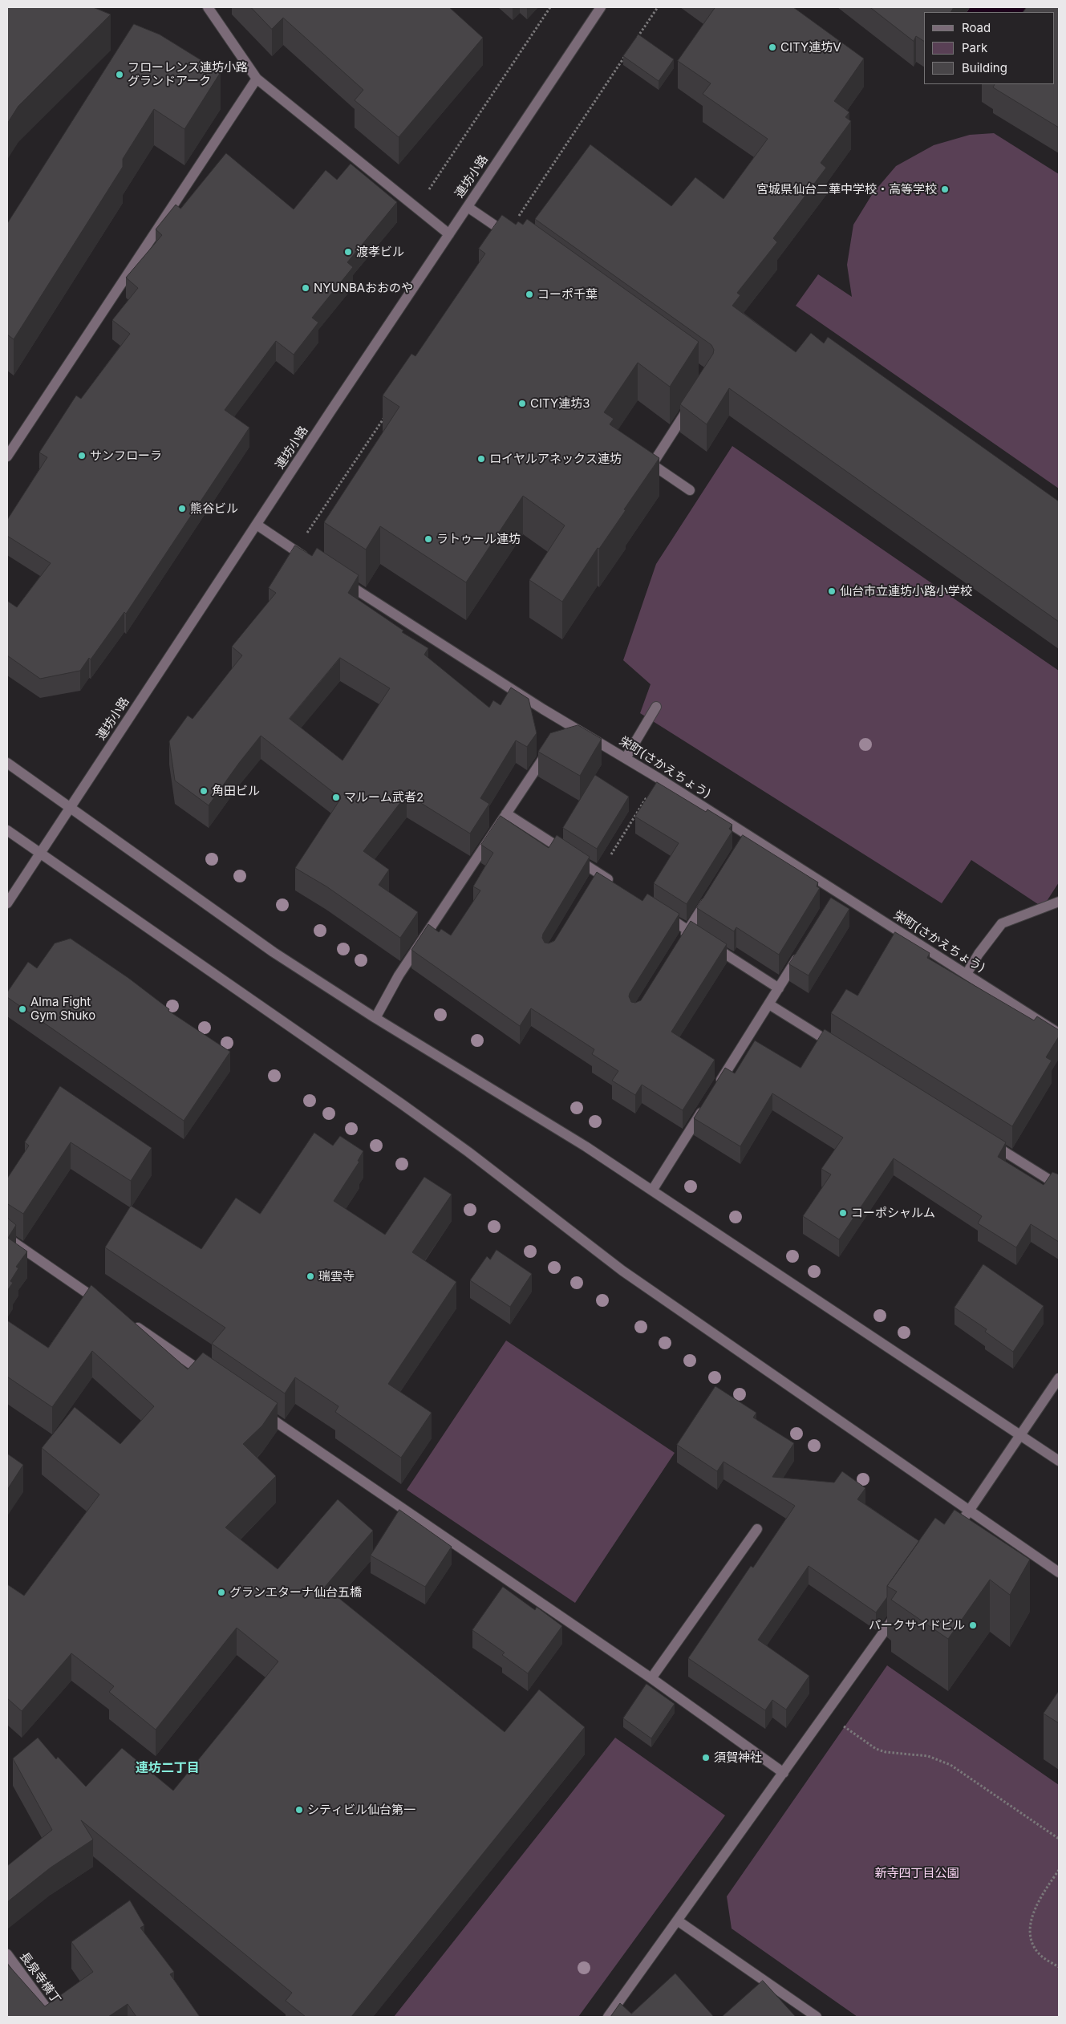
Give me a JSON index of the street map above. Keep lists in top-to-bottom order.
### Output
{
  "streets": {
    "street": ["連坊小路", "栄町(さかえちょう)", "長泉寺横丁"]
  },
  "districts": ["連坊二丁目"],
  "parks": ["新寺四丁目公園"],
  "places": [
    "CITY連坊Ⅴ",
    "フローレンス連坊小路 グランドアーク",
    "宮城県仙台二華中学校・高等学校",
    "渡孝ビル",
    "NYUNBAおおのや",
    "コーポ千葉",
    "CITY連坊3",
    "サンフローラ",
    "ロイヤルアネックス連坊",
    "熊谷ビル",
    "ラトゥール連坊",
    "仙台市立連坊小路小学校",
    "角田ビル",
    "マルーム武者2",
    "Alma Fight Gym Shuko",
    "コーポシャルム",
    "瑞雲寺",
    "グランエターナ仙台五橋",
    "パークサイドビル",
    "須賀神社",
    "シティビル仙台第一"
  ],
  "legend": ["Road", "Park", "Building"]
}
